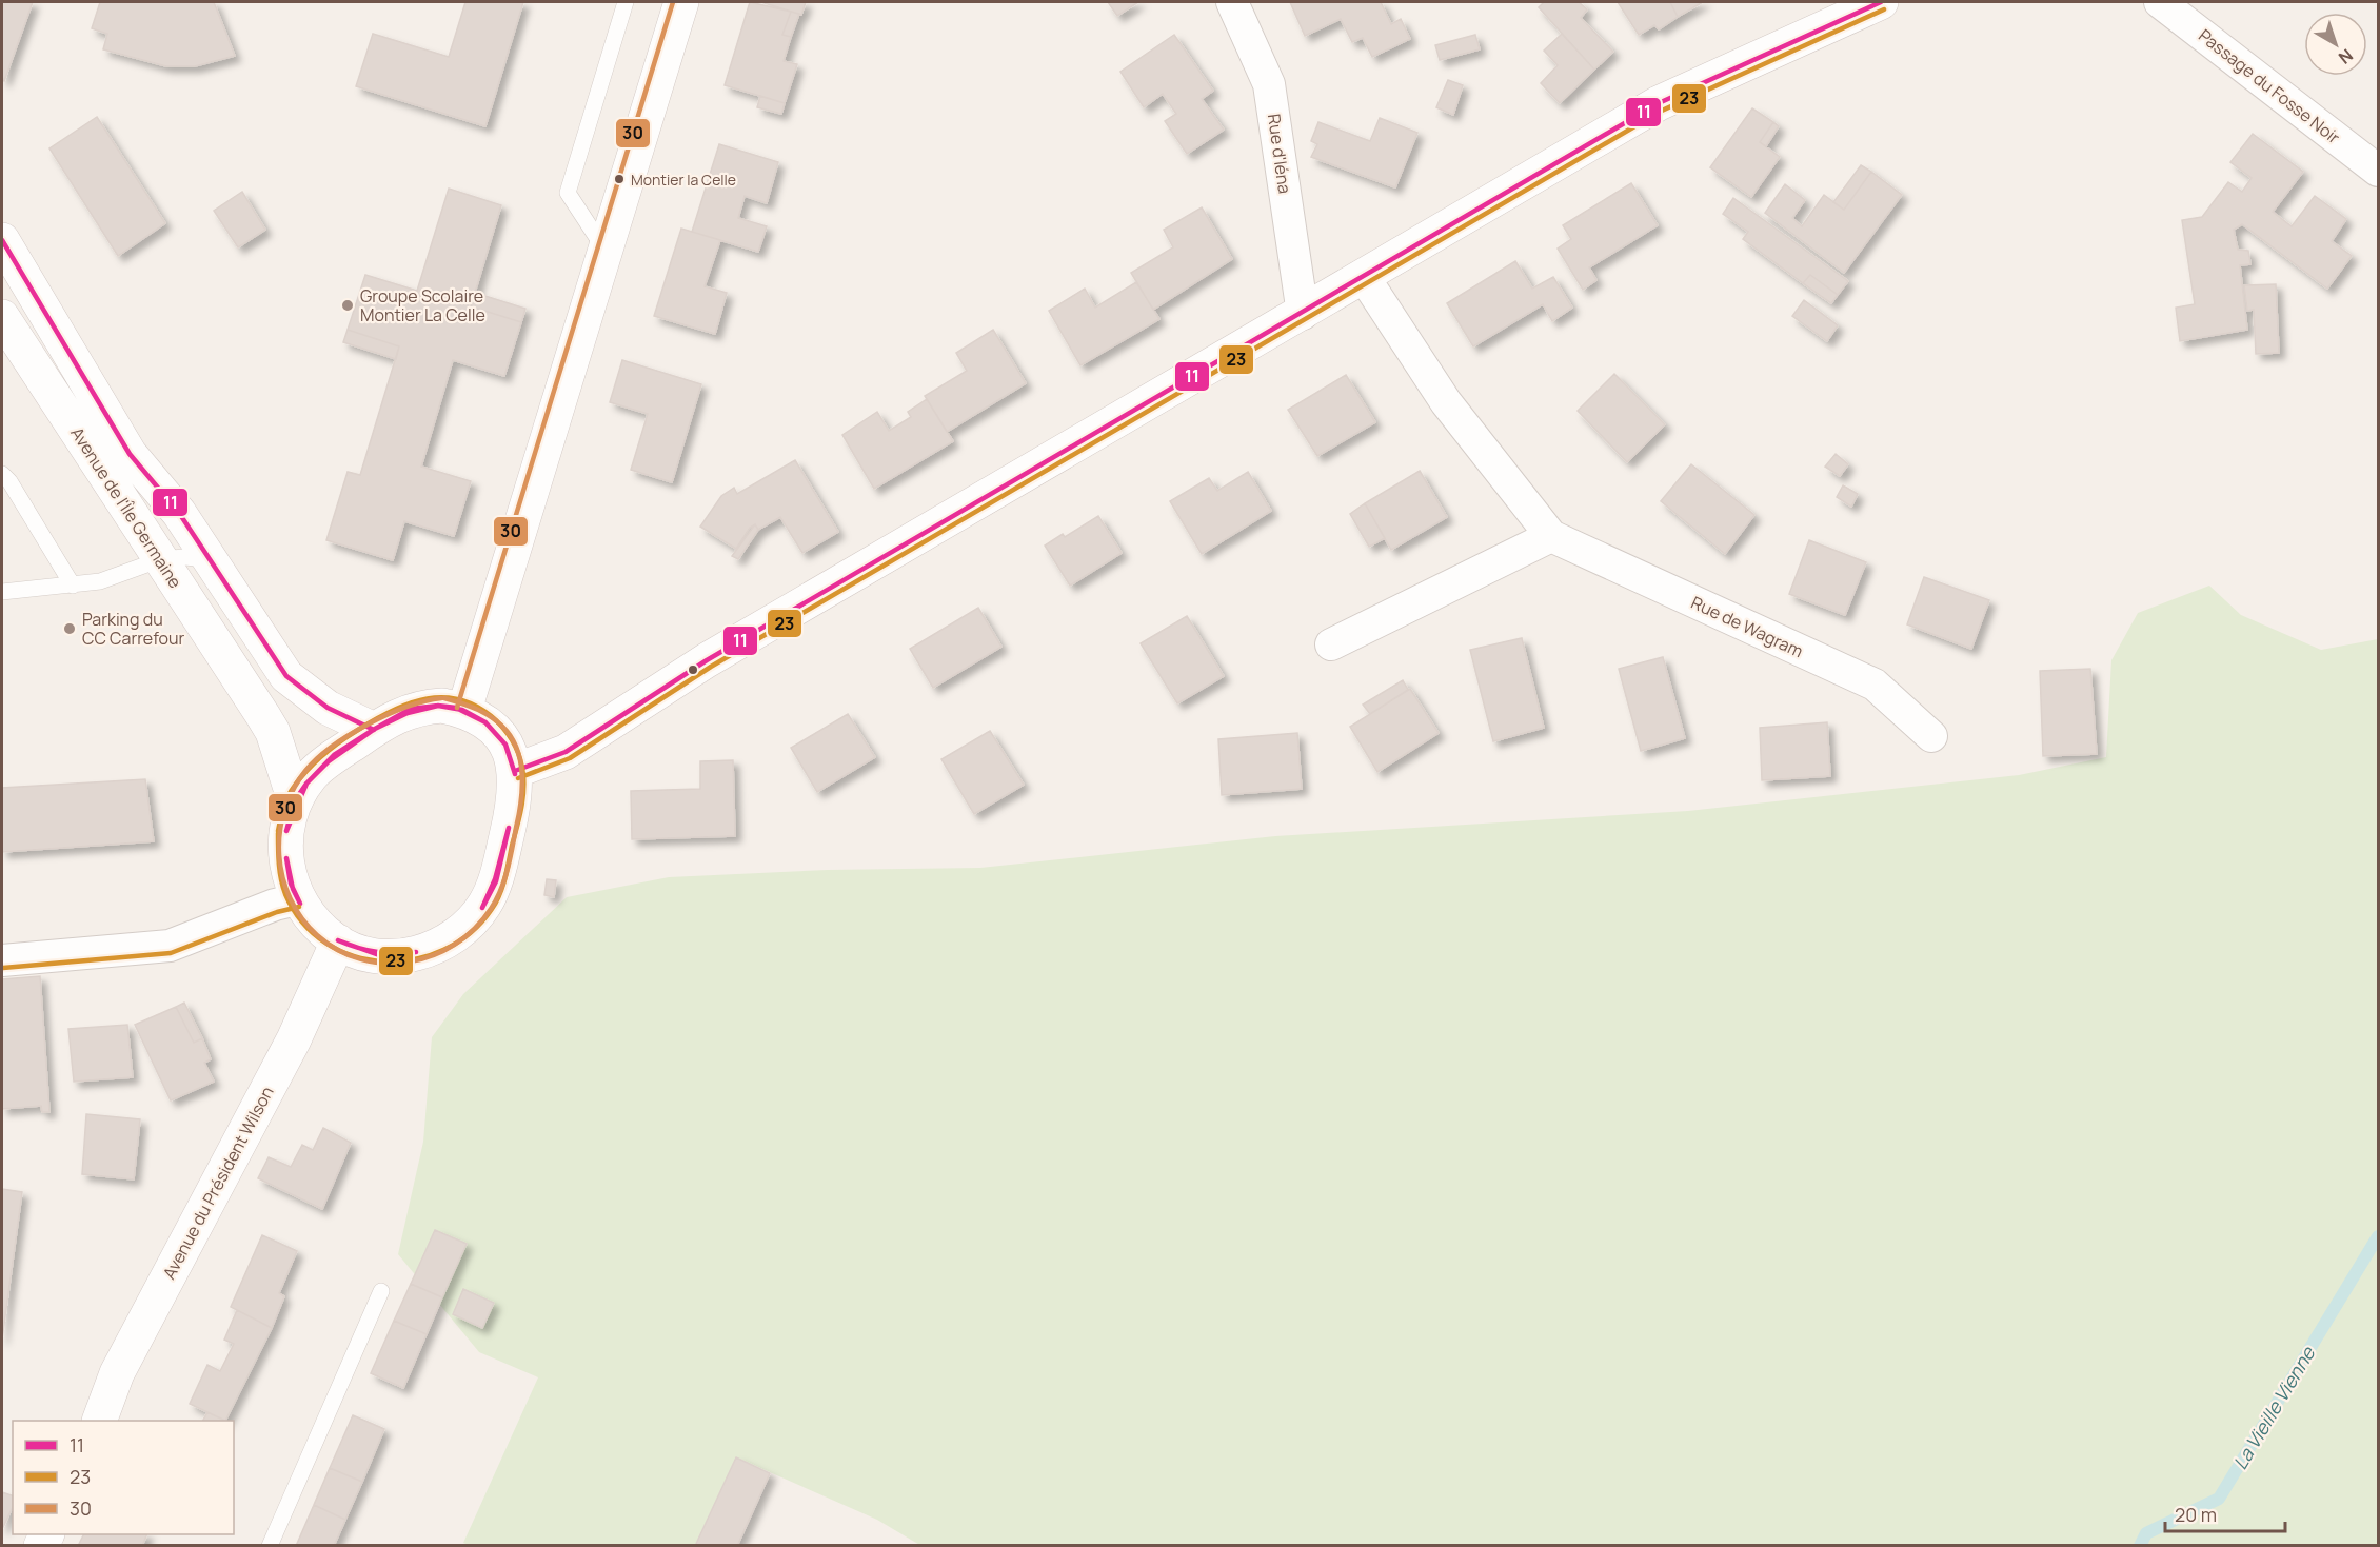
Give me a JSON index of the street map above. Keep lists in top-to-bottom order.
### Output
{
  "streets": {
    "street": [
      "Passage du Fosse Noir",
      "Rue d'Iéna",
      "Avenue de l'Île Germaine",
      "Rue de Wagram",
      "Avenue du Président Wilson"
    ]
  },
  "water": ["La Vieille Vienne"],
  "places": ["Montier la Celle", "Groupe Scolaire Montier La Celle", "Parking du CC Carrefour"],
  "lines": ["transit line 11", "transit line 30", "transit line 23"],
  "legend": ["11", "23", "30"],
  "scale_bar": "20 m",
  "north": "bottom right"
}
